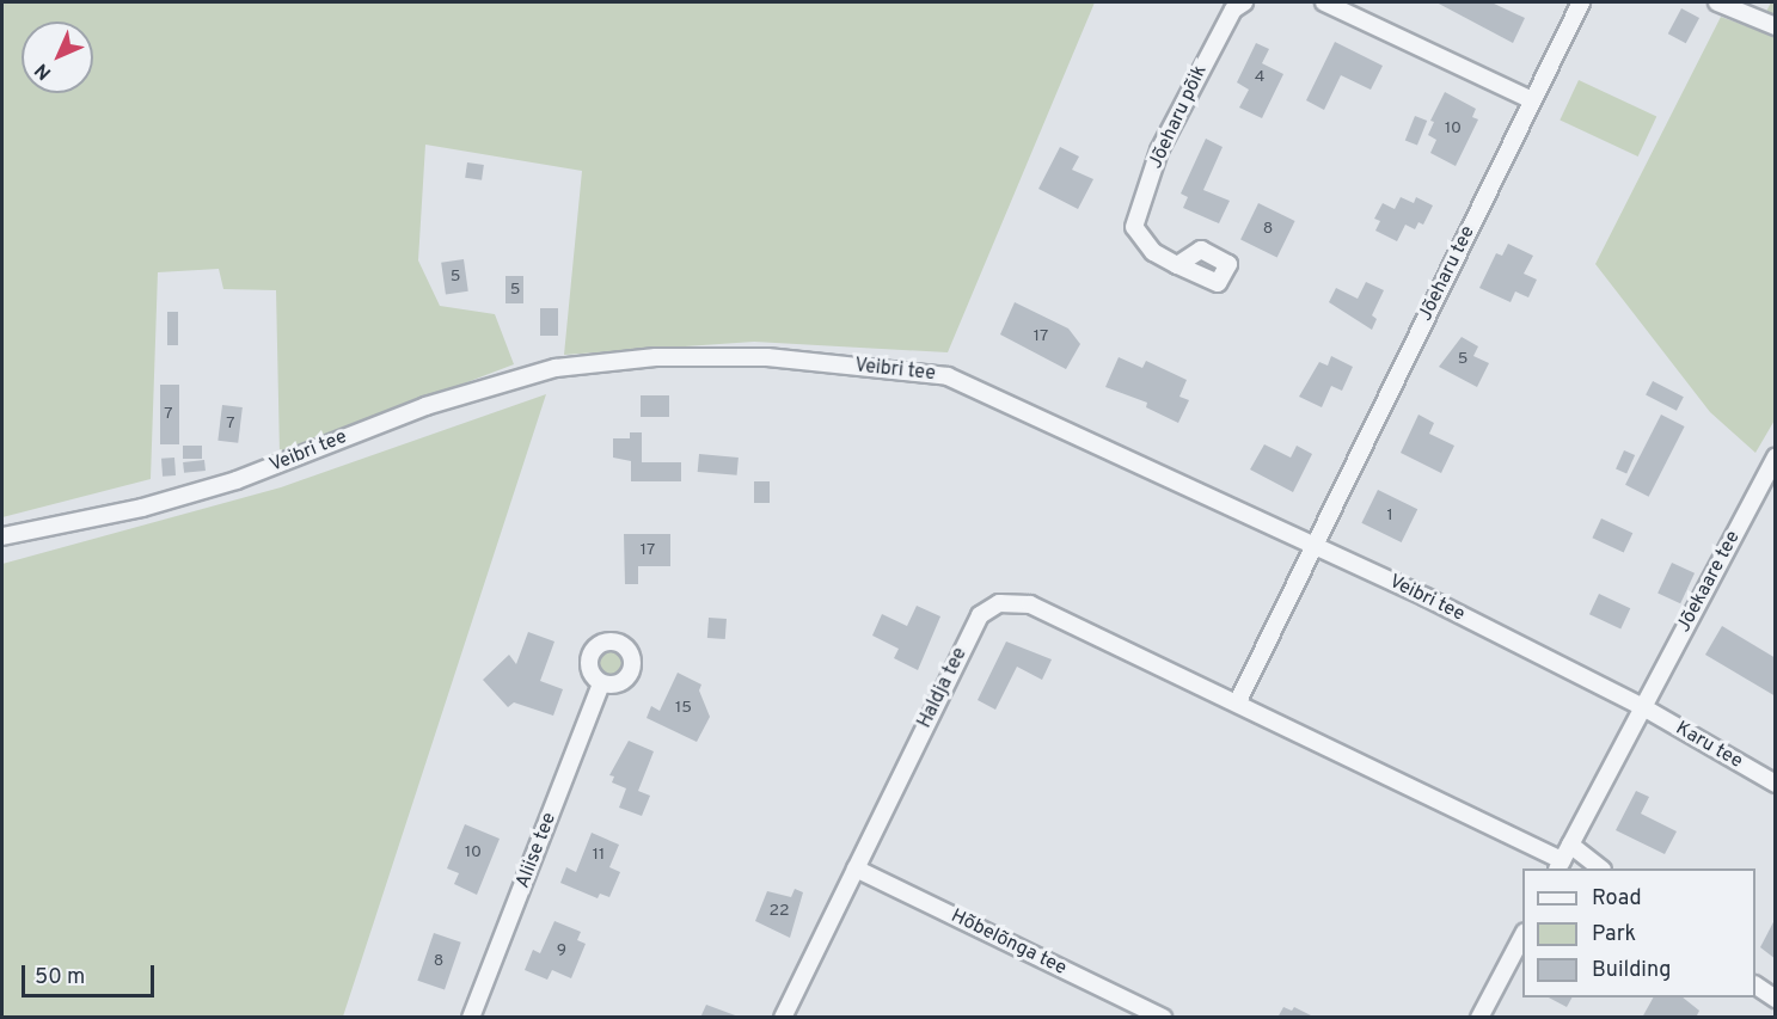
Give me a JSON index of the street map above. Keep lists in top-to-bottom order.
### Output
{
  "streets": {
    "street": [
      "Jõeharu põik",
      "Jõeharu tee",
      "Veibri tee",
      "Jõekaare tee",
      "Haldja tee",
      "Karu tee",
      "Aliise tee",
      "Hõbelõnga tee"
    ]
  },
  "crossings": [
    ["Jõeharu tee", "Veibri tee"],
    ["Veibri tee", "Jõekaare tee"],
    ["Veibri tee", "Karu tee"],
    ["Jõekaare tee", "Karu tee"],
    ["Haldja tee", "Hõbelõnga tee"]
  ],
  "house_numbers": [
    "4",
    "10",
    "8",
    "5",
    "5",
    "17",
    "5",
    "7",
    "7",
    "1",
    "17",
    "15",
    "10",
    "11",
    "22",
    "9",
    "8"
  ],
  "legend": ["Road", "Park", "Building"],
  "scale_bar": "50 m",
  "north": "bottom left"
}
